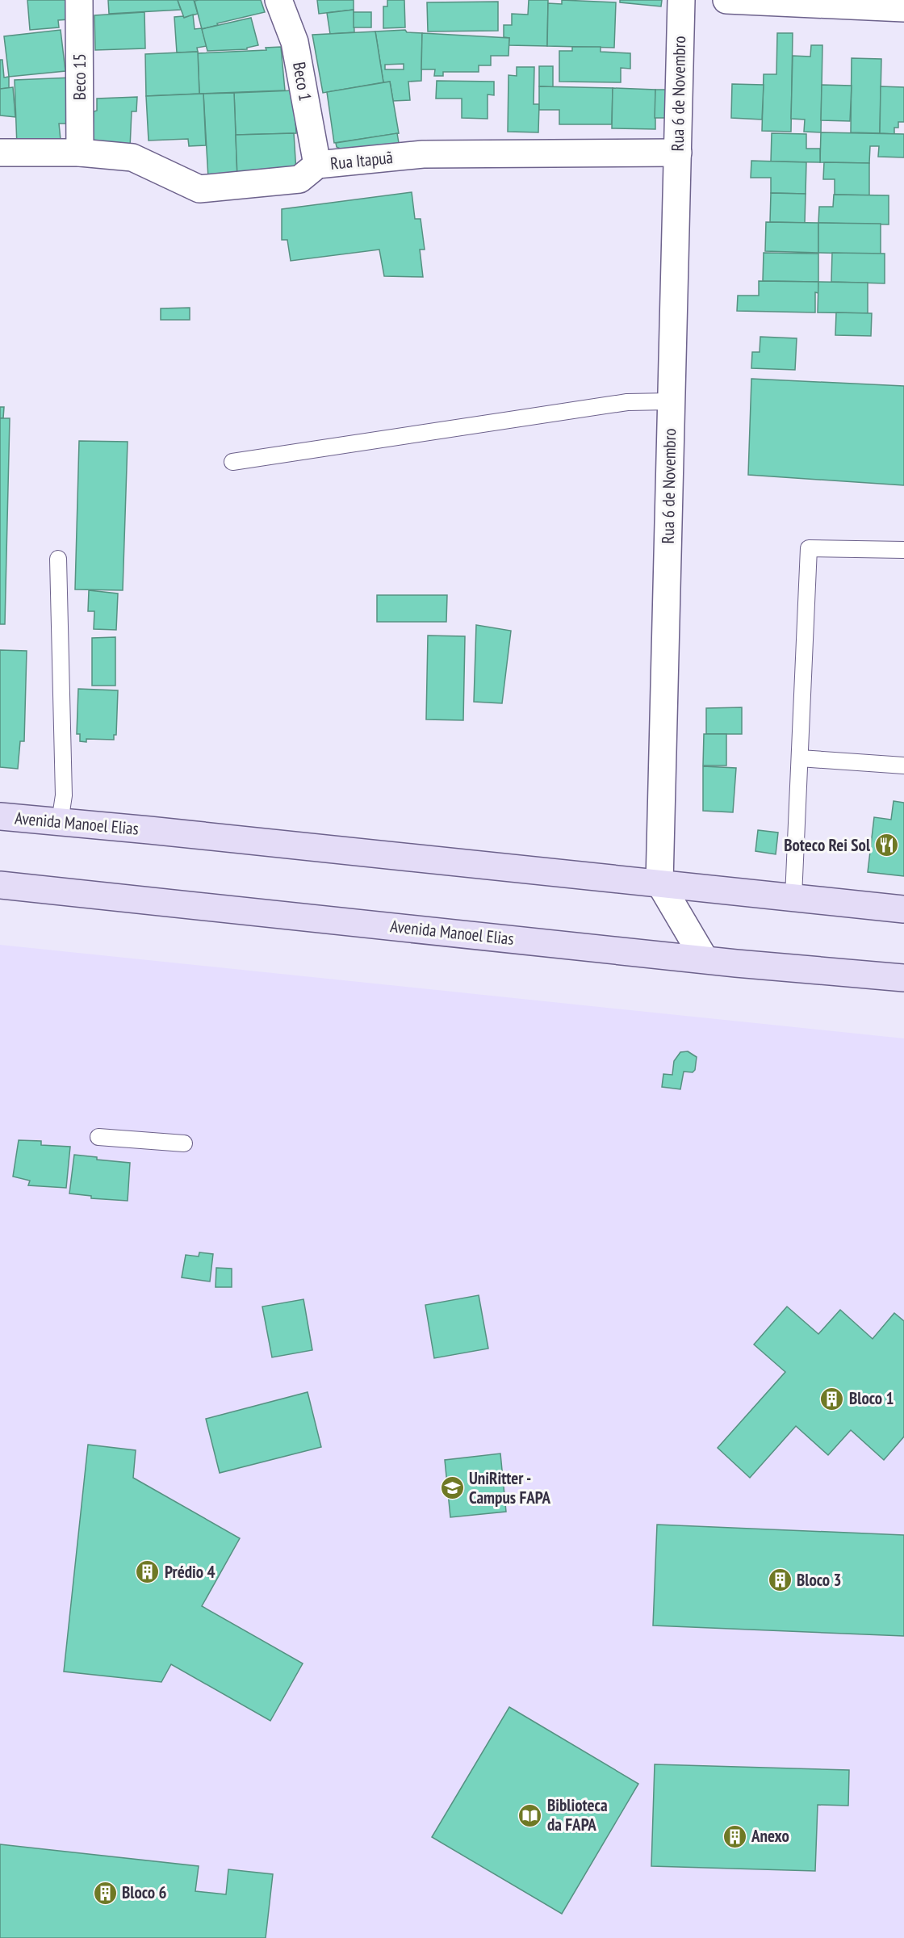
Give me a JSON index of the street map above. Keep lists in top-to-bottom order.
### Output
{
  "streets": {
    "main road": ["Avenida Manoel Elias"],
    "street": [
      "Beco 15",
      "Beco 1",
      "Rua 6 de Novembro",
      "Rua Itapuã"
    ]
  },
  "crossings": [
    ["Beco 15", "Rua Itapuã"],
    ["Beco 1", "Rua Itapuã"],
    ["Rua 6 de Novembro", "Rua Itapuã"],
    ["Rua 6 de Novembro", "Avenida Manoel Elias"]
  ],
  "places": {
    "restaurant": ["Boteco Rei Sol"],
    "building": [
      "Bloco 1",
      "Prédio 4",
      "Bloco 3",
      "Anexo",
      "Bloco 6"
    ],
    "school or university": ["UniRitter - Campus FAPA"],
    "library": ["Biblioteca da FAPA"]
  }
}
